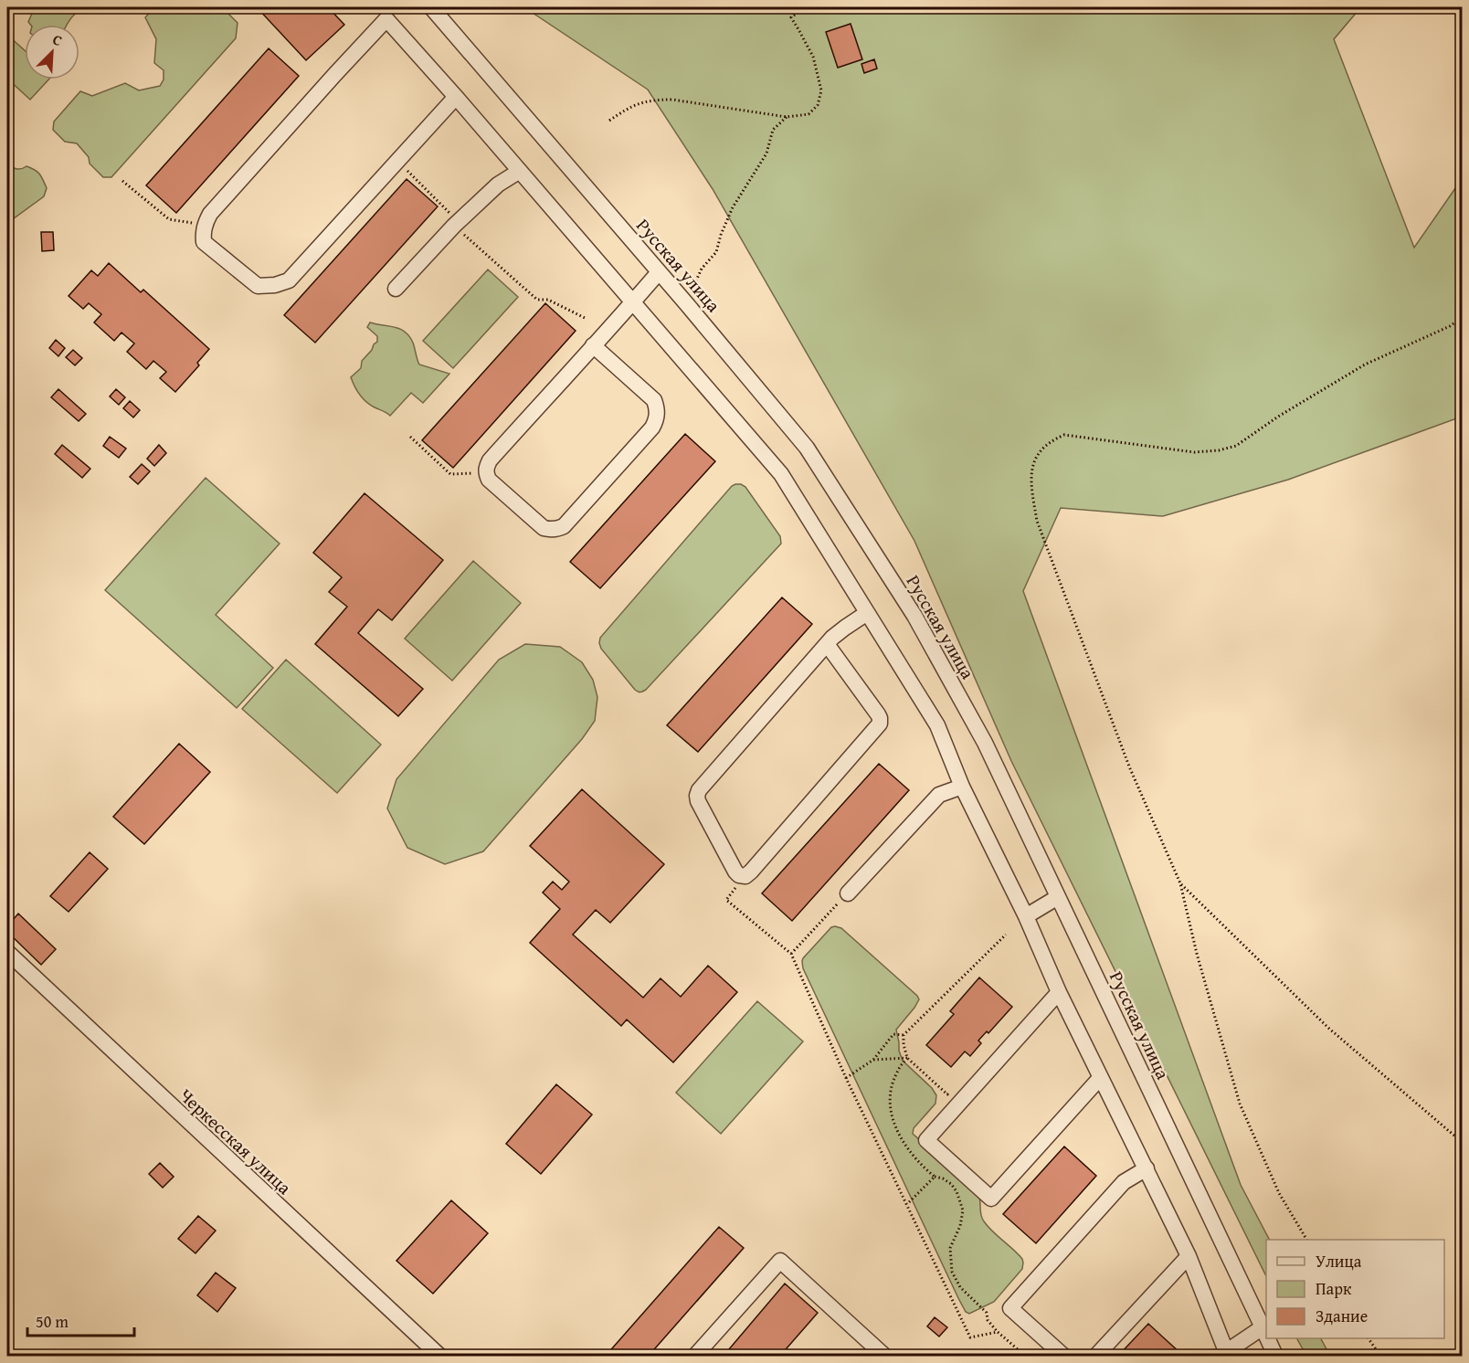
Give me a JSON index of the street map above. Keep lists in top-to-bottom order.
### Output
{
  "streets": {
    "street": ["Русская улица", "Черкесская улица"]
  },
  "legend": ["Улица", "Парк", "Здание"],
  "scale_bar": "50 m",
  "north": "top right"
}
